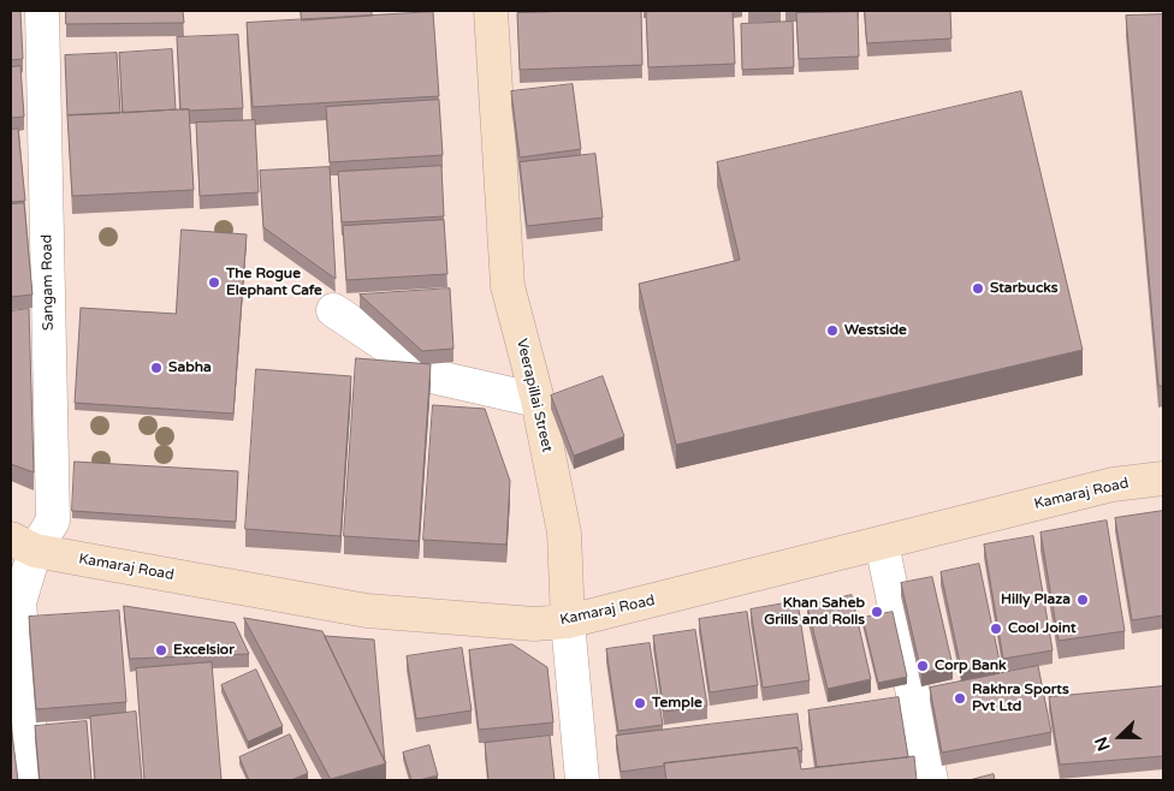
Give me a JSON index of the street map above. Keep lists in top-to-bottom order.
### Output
{
  "streets": {
    "street": ["Sangam Road", "Veerapillai Street", "Kamaraj Road"]
  },
  "crossings": [
    ["Sangam Road", "Kamaraj Road"],
    ["Veerapillai Street", "Kamaraj Road"]
  ],
  "places": [
    "The Rogue Elephant Cafe",
    "Starbucks",
    "Westside",
    "Sabha",
    "Hilly Plaza",
    "Khan Saheb Grills and Rolls",
    "Cool Joint",
    "Excelsior",
    "Corp Bank",
    "Rakhra Sports Pvt Ltd",
    "Temple"
  ],
  "north": "left"
}
